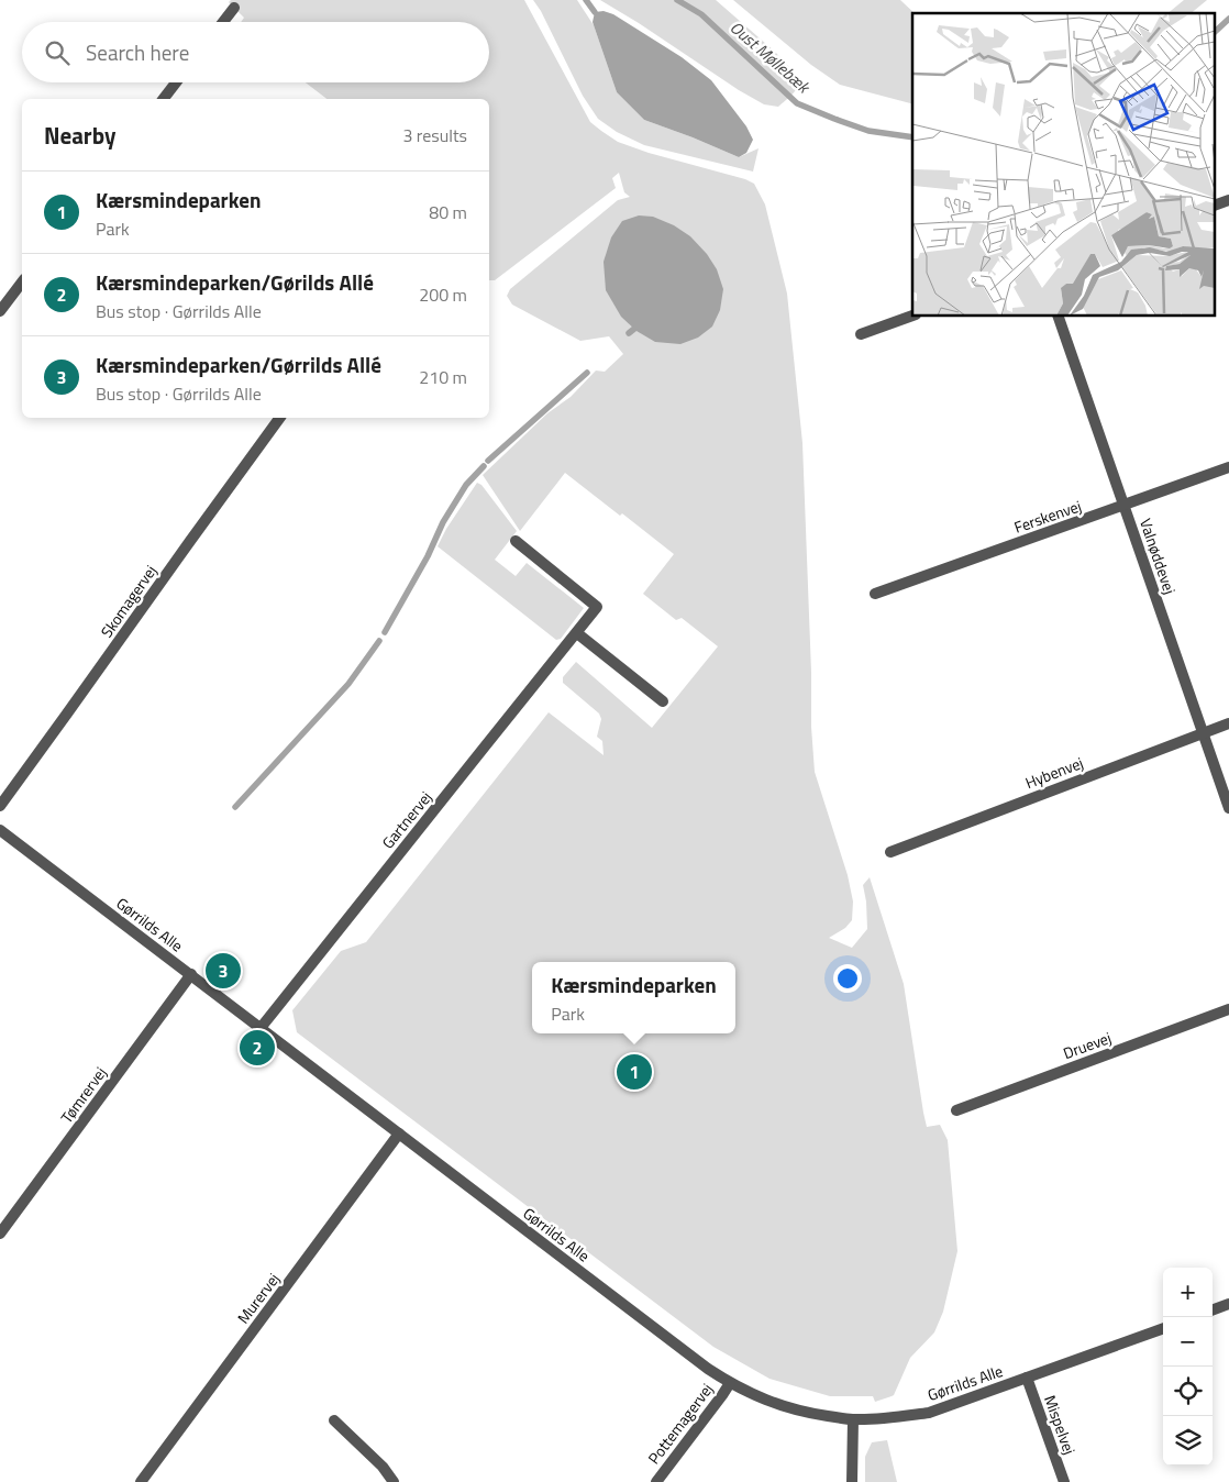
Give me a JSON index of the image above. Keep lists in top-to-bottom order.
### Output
{
  "streets": {
    "street": [
      "Ferskenvej",
      "Valnøddevej",
      "Skomagervej",
      "Hybenvej",
      "Gartnervej",
      "Gørrilds Alle",
      "Druevej",
      "Tømrervej",
      "Murervej",
      "Pottemagervej",
      "Mispelvej"
    ]
  },
  "crossings": [
    ["Ferskenvej", "Valnøddevej"],
    ["Valnøddevej", "Hybenvej"],
    ["Gartnervej", "Gørrilds Alle"],
    ["Gørrilds Alle", "Tømrervej"],
    ["Gørrilds Alle", "Murervej"],
    ["Gørrilds Alle", "Pottemagervej"],
    ["Gørrilds Alle", "Mispelvej"]
  ],
  "water": ["Oust Møllebæk"],
  "page": {
    "search": "Search here",
    "heading": ["Nearby", "3 results"],
    "list": [
      {
        "mark": "1",
        "name": "Kærsmindeparken",
        "note": "Park",
        "value": "80 m"
      },
      {
        "mark": "2",
        "name": "Kærsmindeparken/Gørilds Allé",
        "note": "Bus stop · Gørrilds Alle",
        "value": "200 m"
      },
      {
        "mark": "3",
        "name": "Kærsmindeparken/Gørrilds Allé",
        "note": "Bus stop · Gørrilds Alle",
        "value": "210 m"
      }
    ],
    "pins": ["3", "2", "1"],
    "popup": ["Kærsmindeparken", "Park"],
    "map_buttons": ["+", "−"]
  }
}
